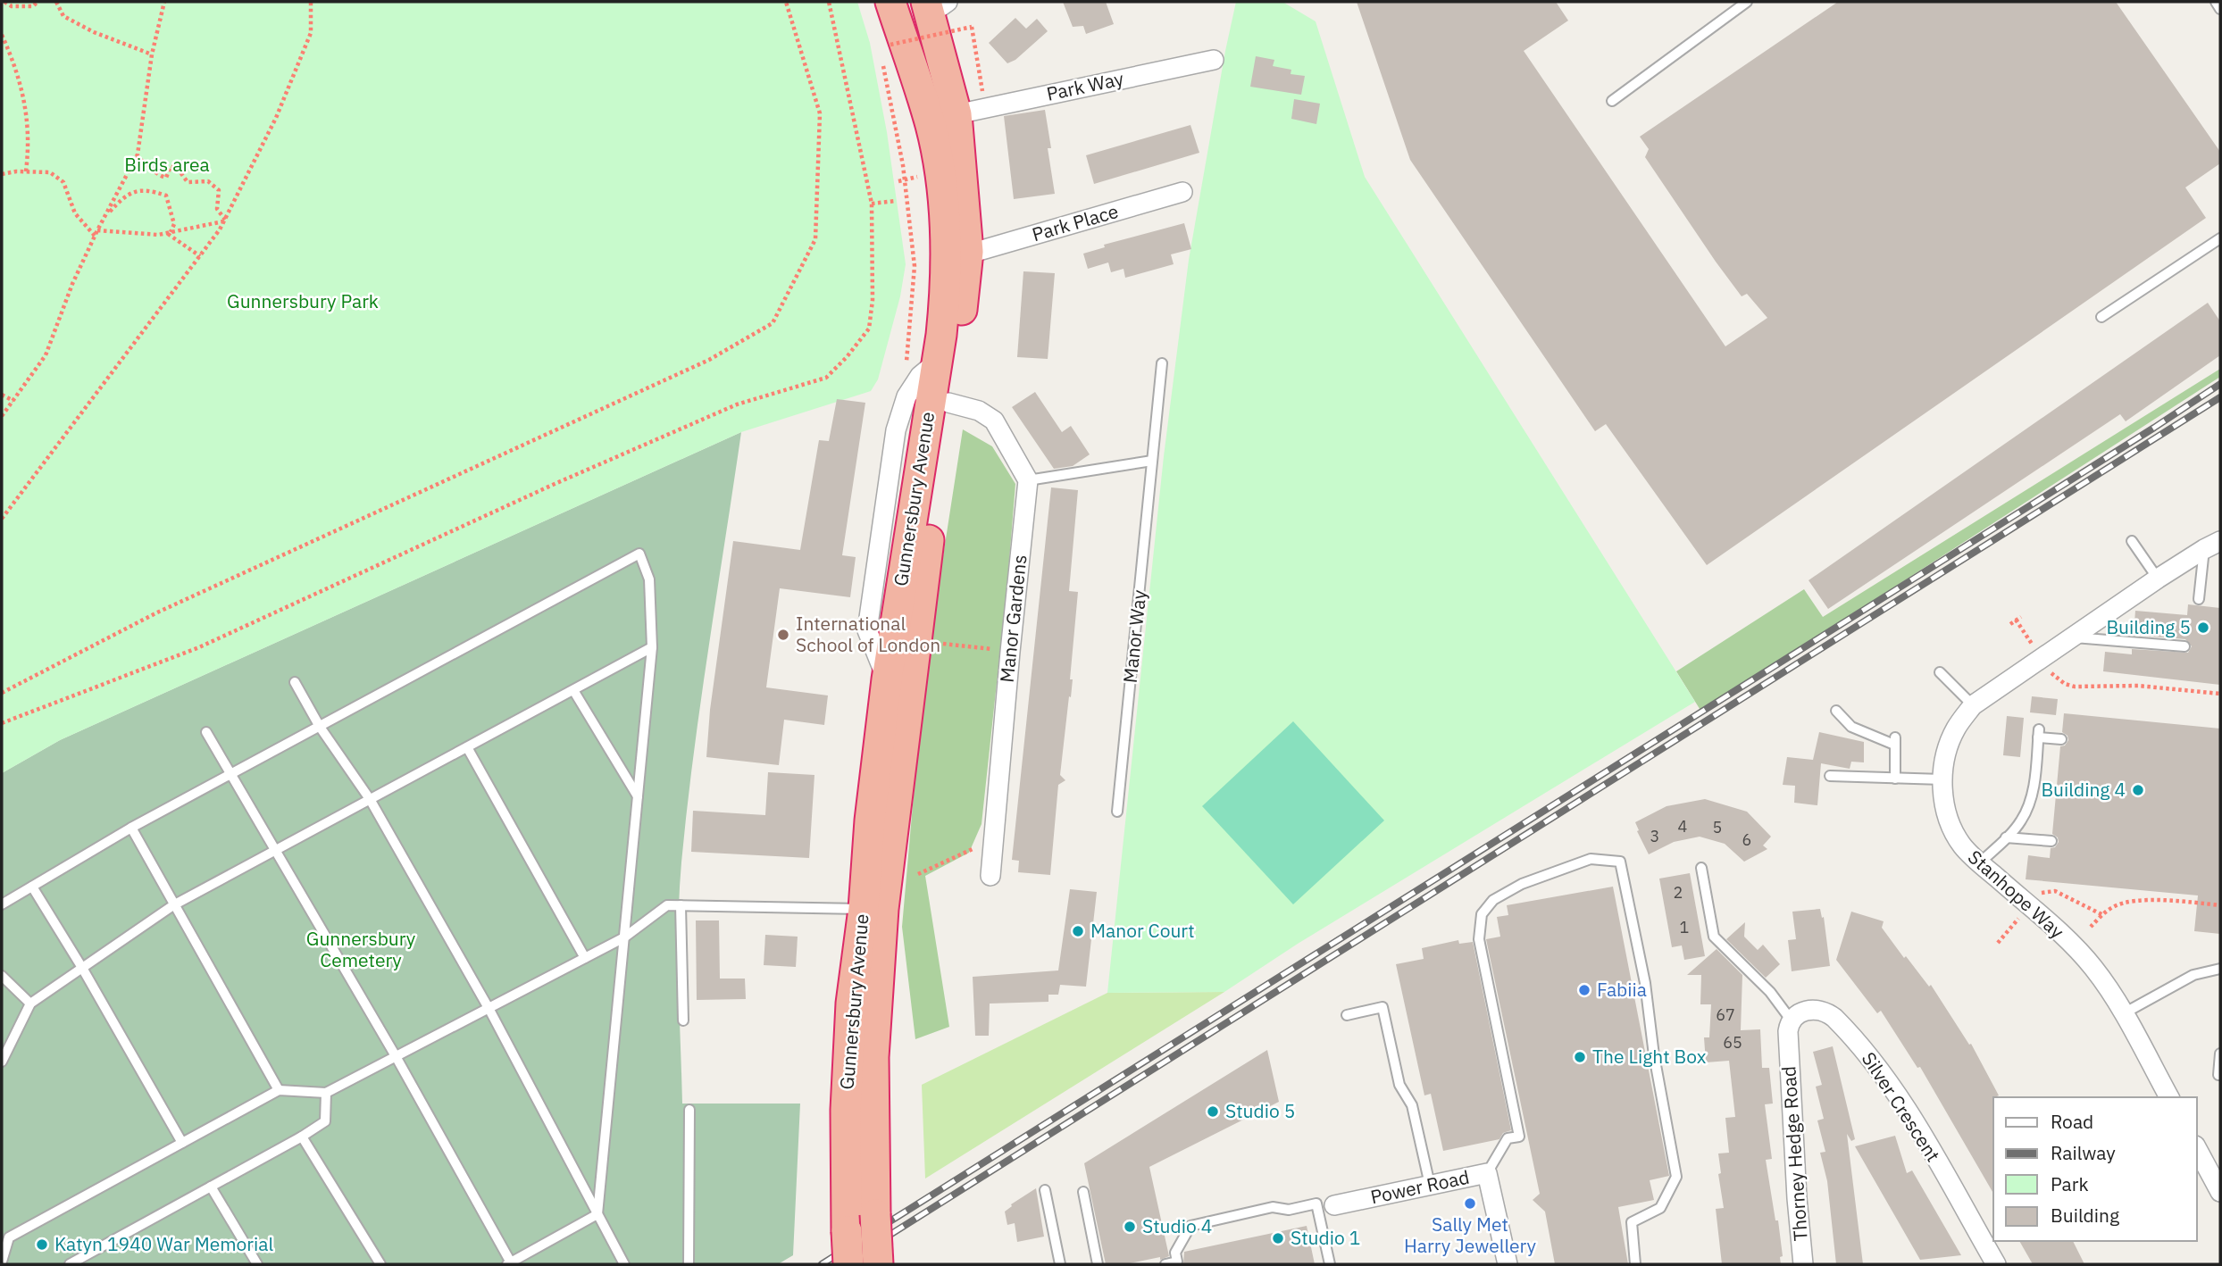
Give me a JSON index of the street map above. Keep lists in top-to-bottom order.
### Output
{
  "streets": {
    "highway": ["Gunnersbury Avenue"],
    "street": [
      "Park Way",
      "Park Place",
      "Manor Gardens",
      "Stanhope Way",
      "Silver Crescent",
      "Thorney Hedge Road",
      "Power Road"
    ],
    "lane": ["Manor Way"]
  },
  "crossings": [
    ["Park Way", "Gunnersbury Avenue"],
    ["Park Place", "Gunnersbury Avenue"],
    ["Silver Crescent", "Thorney Hedge Road"]
  ],
  "parks": ["Birds area", "Gunnersbury Park", "Gunnersbury Cemetery"],
  "places": [
    "Building 5",
    "International School of London",
    "Building 4",
    "Manor Court",
    "Fabiia",
    "The Light Box",
    "Studio 5",
    "Sally Met Harry Jewellery",
    "Studio 4",
    "Studio 1",
    "Katyn 1940 War Memorial"
  ],
  "house_numbers": [
    "4",
    "5",
    "3",
    "6",
    "2",
    "1",
    "67",
    "65"
  ],
  "legend": [
    "Road",
    "Railway",
    "Park",
    "Building"
  ]
}
